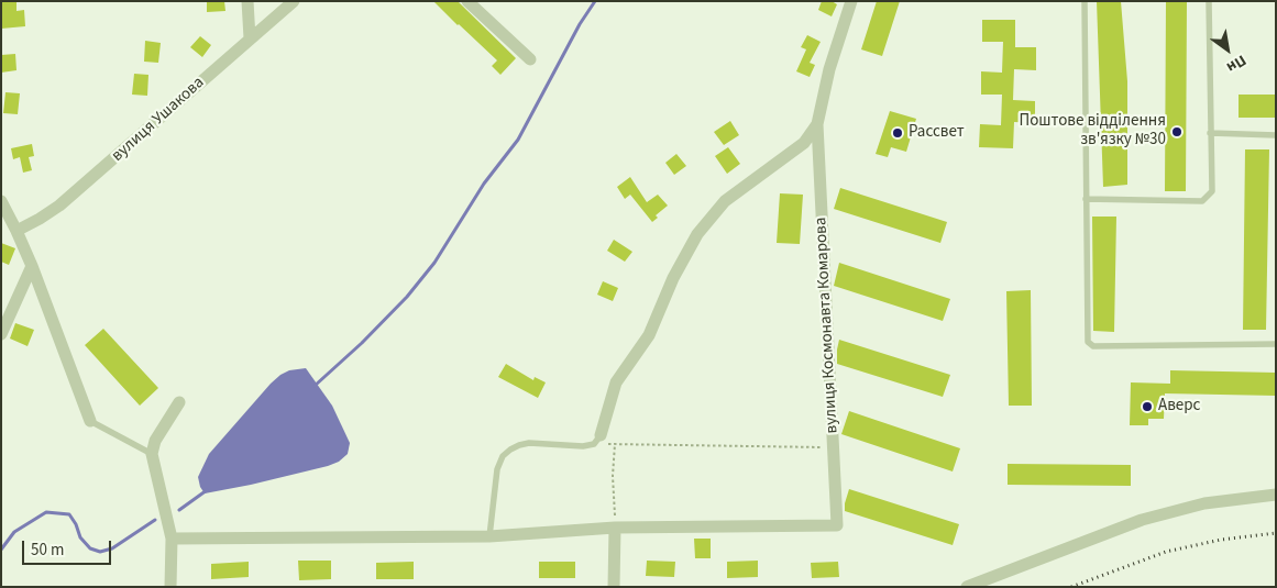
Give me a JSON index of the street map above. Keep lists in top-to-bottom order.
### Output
{
  "streets": {
    "street": ["вулиця Ушакова", "вулиця Космонавта Комарова"]
  },
  "places": ["Поштове відділення зв'язку №30", "Рассвет", "Аверс"],
  "scale_bar": "50 m",
  "north": "bottom right"
}
